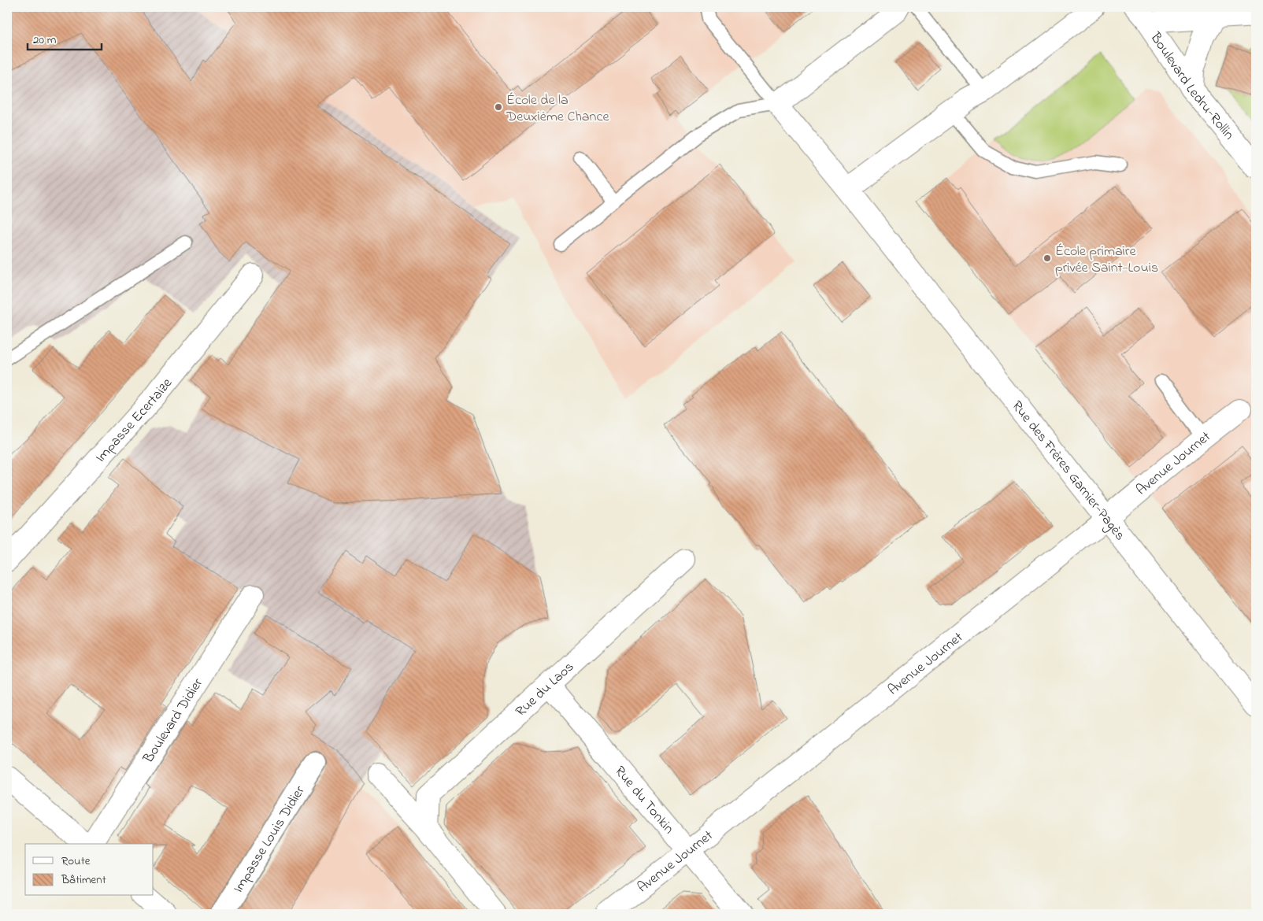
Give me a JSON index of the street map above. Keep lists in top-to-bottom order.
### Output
{
  "streets": {
    "street": [
      "Boulevard Ledru-Rollin",
      "Impasse Ecertaize",
      "Avenue Journet",
      "Rue des Frères Garnier-Pagès",
      "Rue du Laos",
      "Boulevard Didier",
      "Rue du Tonkin",
      "Impasse Louis Didier"
    ]
  },
  "crossings": [
    ["Avenue Journet", "Rue des Frères Garnier-Pagès"],
    ["Avenue Journet", "Rue du Tonkin"],
    ["Rue du Laos", "Rue du Tonkin"]
  ],
  "places": ["École de la Deuxième Chance", "École primaire privée Saint-Louis"],
  "legend": ["Route", "Bâtiment"],
  "scale_bar": "20 m"
}
